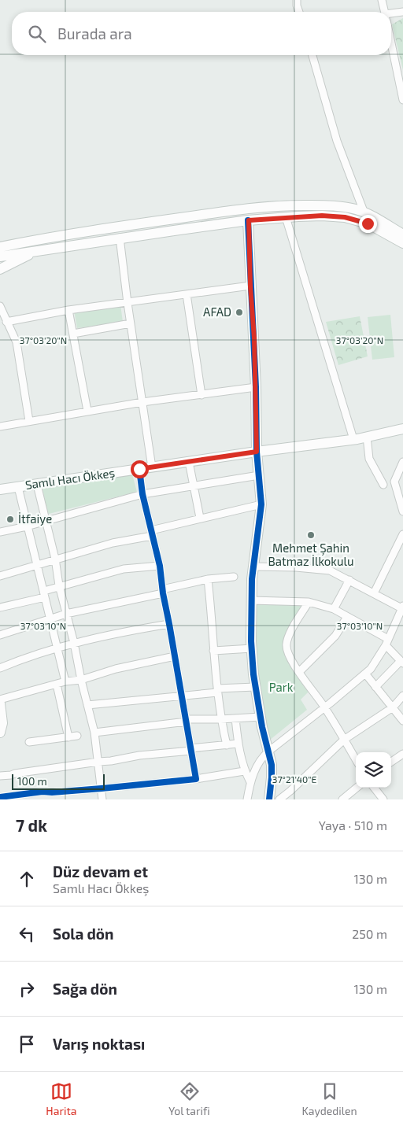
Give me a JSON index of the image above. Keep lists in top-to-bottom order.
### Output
{
  "streets": {
    "street": ["Samlı Hacı Ökkeş"]
  },
  "parks": ["Park"],
  "places": ["AFAD", "İtfaiye", "Mehmet Şahin Batmaz İlkokulu"],
  "scale_bar": "100 m",
  "page": {
    "search": "Burada ara",
    "scale": "100 m",
    "heading": ["7 dk", "Yaya · 510 m"],
    "list": [
      ["Düz devam et", "Samlı Hacı Ökkeş", "130 m"],
      ["Sola dön", "250 m"],
      ["Sağa dön", "130 m"],
      "Varış noktası"
    ],
    "nav": ["Harita", "Yol tarifi", "Kaydedilen"]
  },
  "coordinates": ["37°03'20\"N", "37°03'10\"N", "37°21'40\"E"]
}
